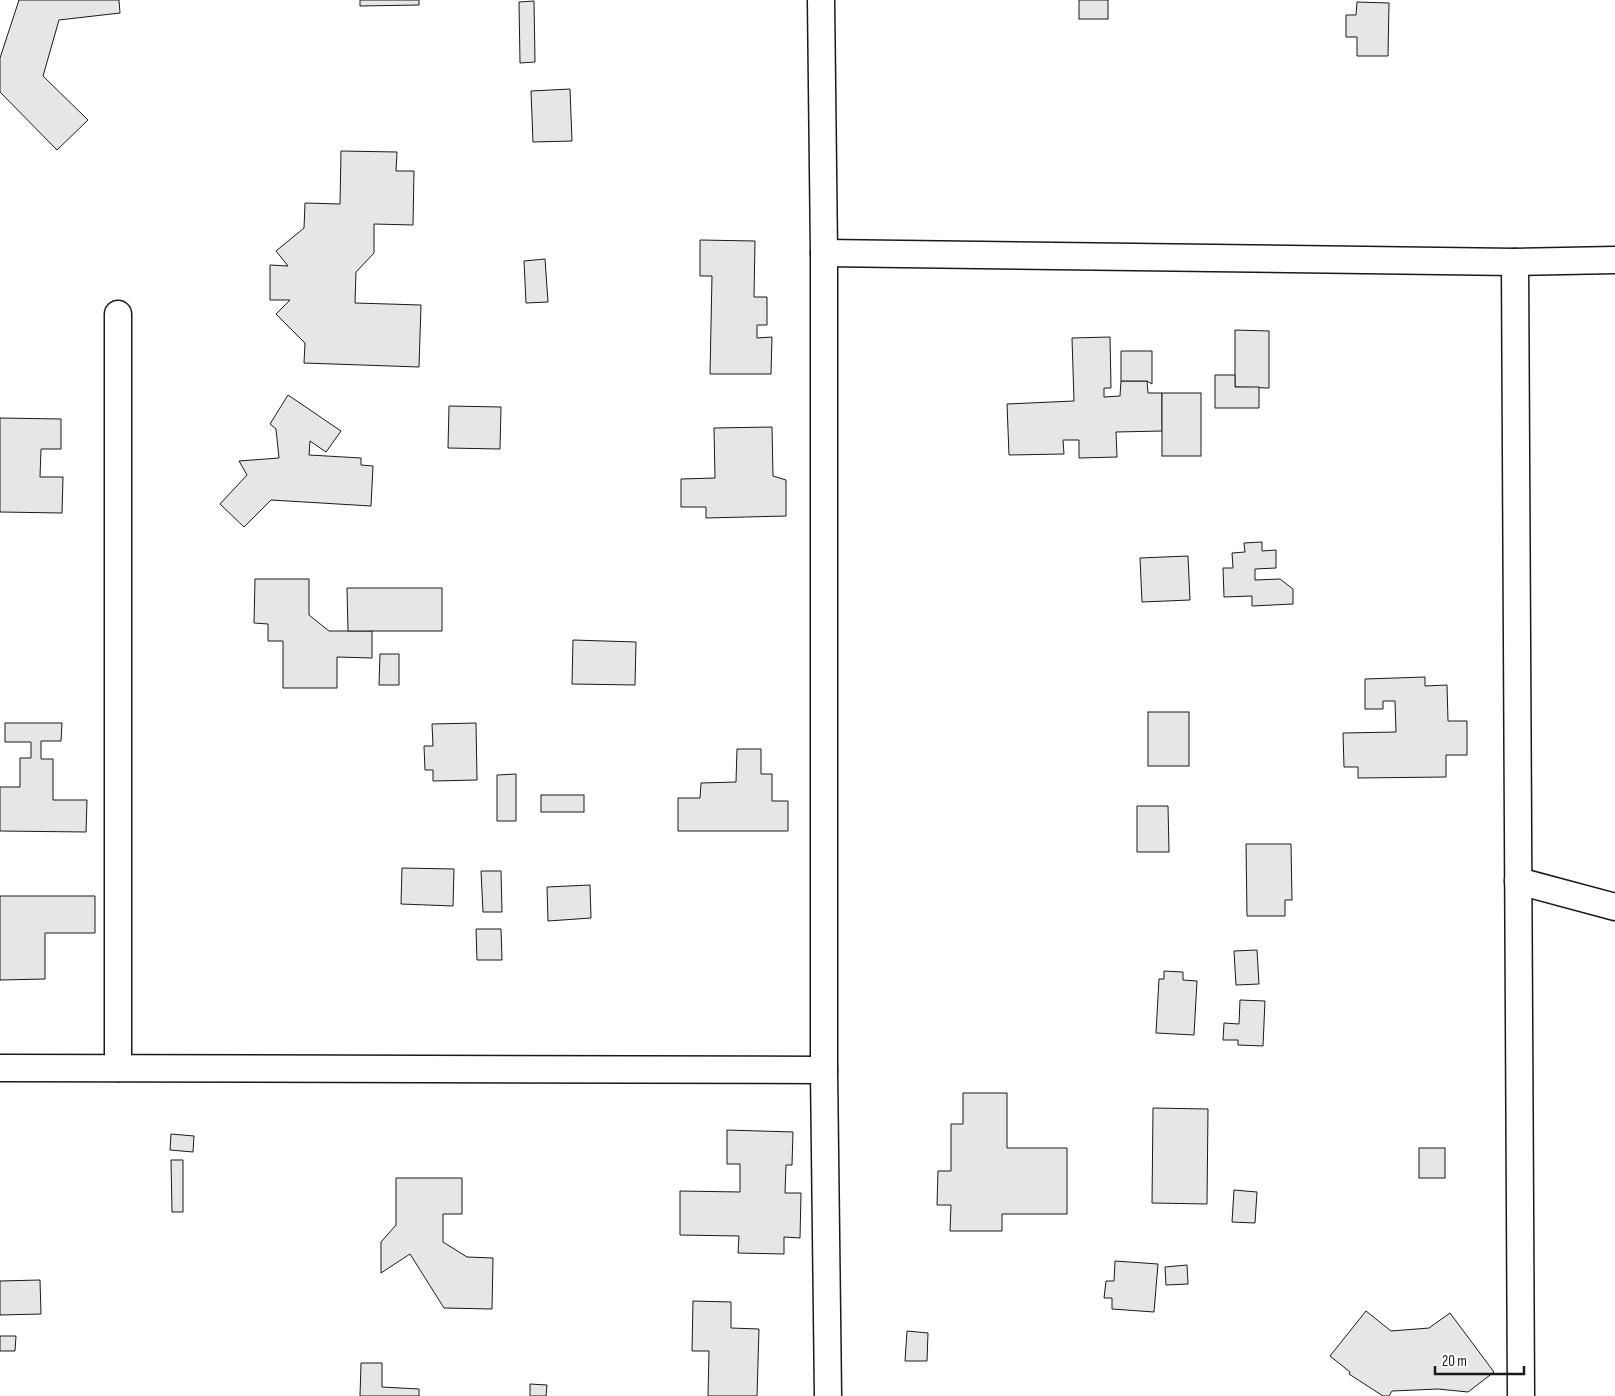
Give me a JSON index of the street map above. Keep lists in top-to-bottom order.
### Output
{
  "scale_bar": "20 m"
}
